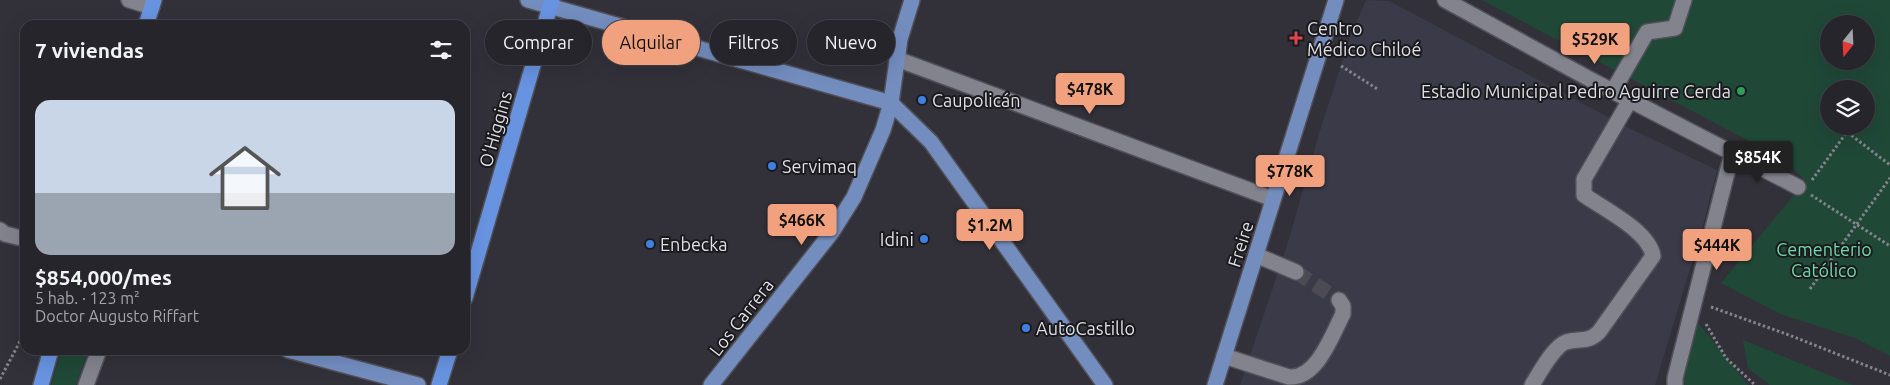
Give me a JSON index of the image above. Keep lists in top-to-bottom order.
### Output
{
  "streets": {
    "highway": ["O'Higgins"],
    "main road": ["Freire", "Los Carrera"]
  },
  "parks": ["Cementerio Católico"],
  "places": {
    "health": ["Centro Médico Chiloé"],
    "other": [
      "Estadio Municipal Pedro Aguirre Cerda",
      "Caupolicán",
      "Servimaq",
      "Idini",
      "Enbecka",
      "AutoCastillo"
    ]
  },
  "north": "bottom",
  "page": {
    "chip": [
      "Comprar",
      "Alquilar",
      "Filtros",
      "Nuevo"
    ],
    "heading": "7 viviendas",
    "price": [
      "$529K",
      "$478K",
      "$854K",
      "$778K",
      "$466K",
      "$1.2M",
      "$444K"
    ],
    "list": [
      {
        "name": "$854,000/mes",
        "note": "5 hab. · 123 m² · Doctor Augusto Riffart"
      }
    ]
  }
}
